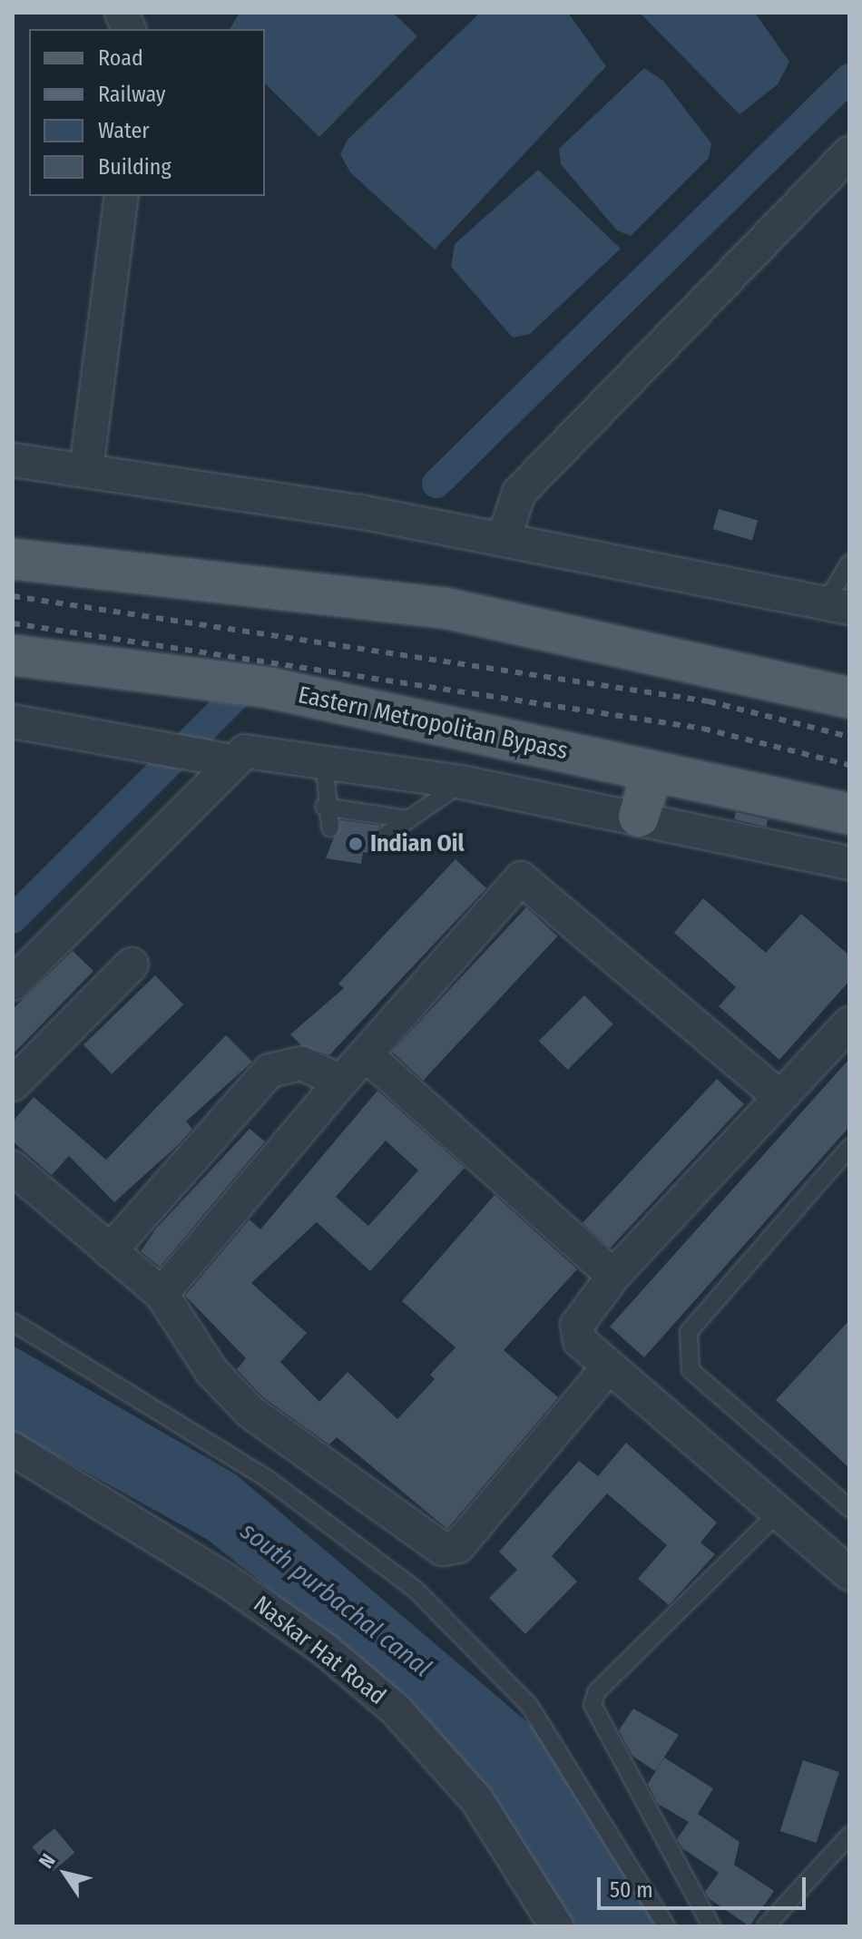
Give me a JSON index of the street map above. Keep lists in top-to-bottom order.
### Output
{
  "streets": {
    "main road": ["Eastern Metropolitan Bypass"],
    "street": ["Naskar Hat Road"]
  },
  "water": ["south purbachal canal"],
  "places": ["Indian Oil"],
  "legend": [
    "Road",
    "Railway",
    "Water",
    "Building"
  ],
  "scale_bar": "50 m",
  "north": "top left"
}
